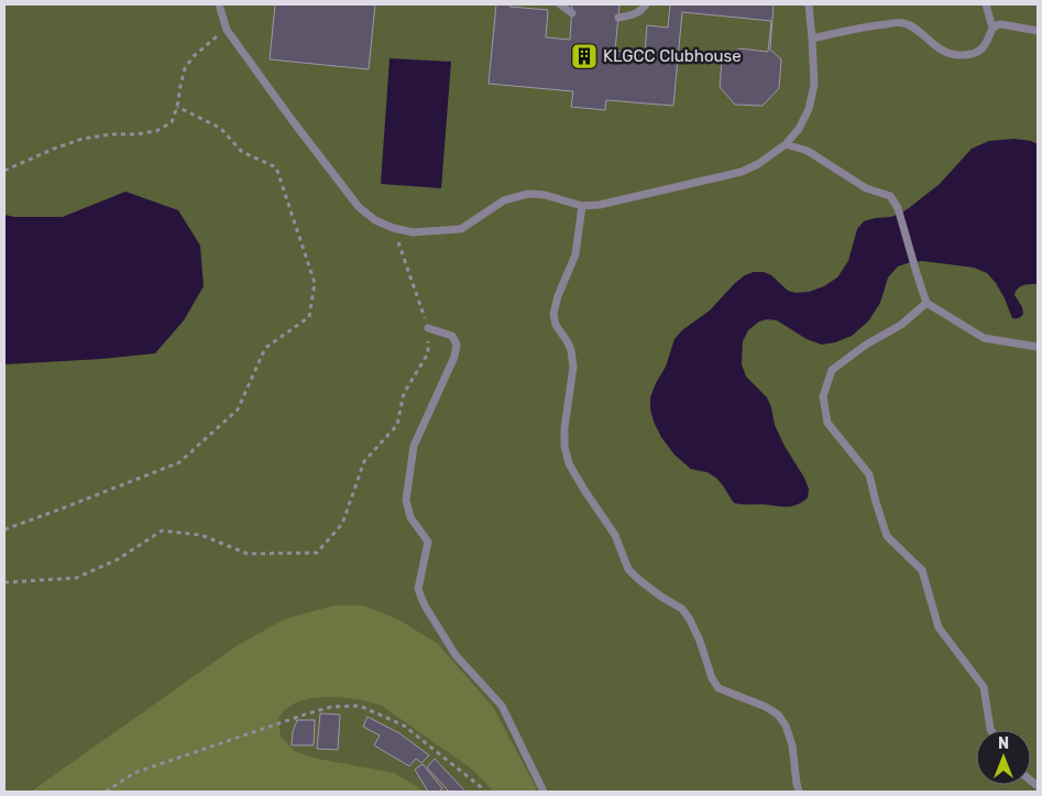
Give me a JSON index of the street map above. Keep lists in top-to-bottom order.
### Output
{
  "places": {
    "building": ["KLGCC Clubhouse"]
  },
  "north": "top"
}
